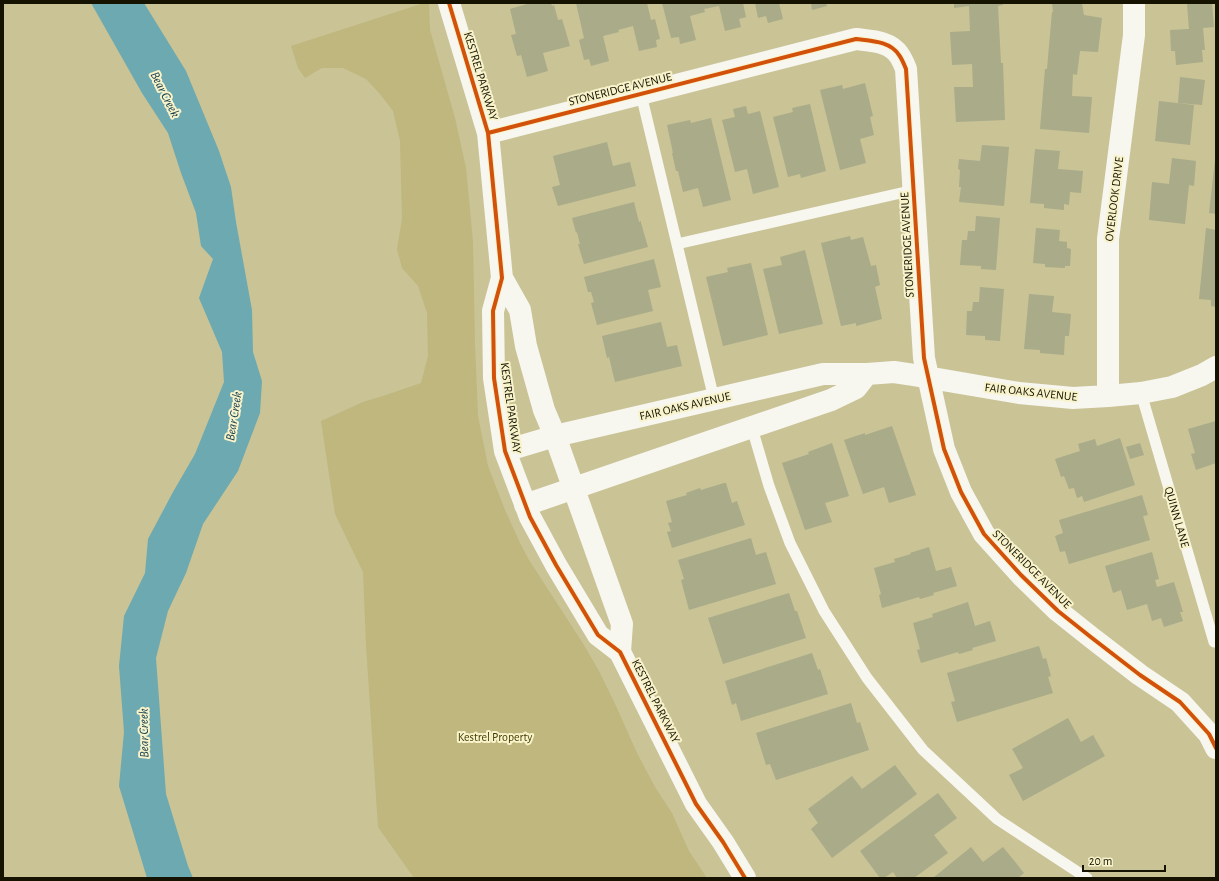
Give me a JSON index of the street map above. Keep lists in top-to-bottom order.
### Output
{
  "streets": {
    "street": [
      "KESTREL PARKWAY",
      "STONERIDGE AVENUE",
      "OVERLOOK DRIVE",
      "FAIR OAKS AVENUE"
    ],
    "lane": ["QUINN LANE"]
  },
  "crossings": [
    ["KESTREL PARKWAY", "STONERIDGE AVENUE"],
    ["KESTREL PARKWAY", "FAIR OAKS AVENUE"],
    ["STONERIDGE AVENUE", "FAIR OAKS AVENUE"],
    ["OVERLOOK DRIVE", "FAIR OAKS AVENUE"],
    ["FAIR OAKS AVENUE", "QUINN LANE"]
  ],
  "water": ["Bear Creek"],
  "parks": ["Kestrel Property"],
  "scale_bar": "20 m"
}
